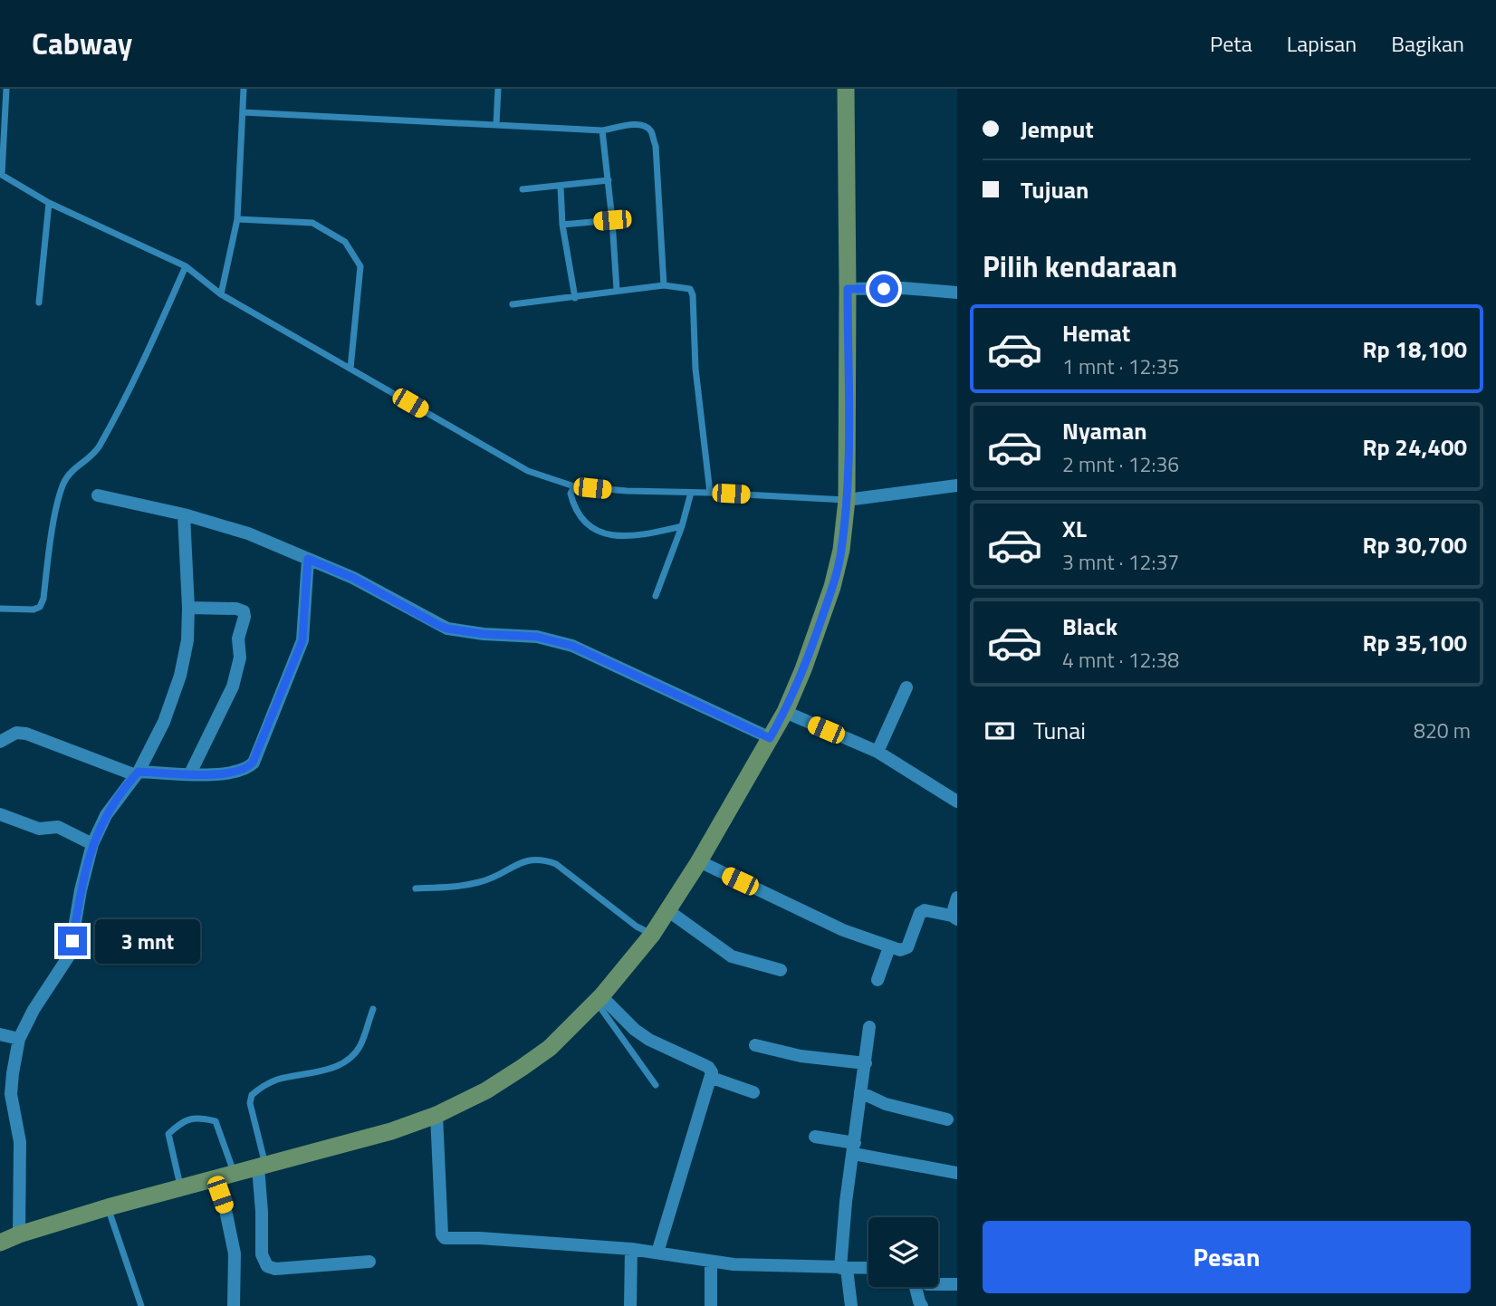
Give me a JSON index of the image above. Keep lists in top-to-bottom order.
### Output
{
  "page": {
    "header": "Cabway",
    "nav": ["Peta", "Lapisan", "Bagikan"],
    "banner": ["Jemput", "Tujuan"],
    "heading": "Pilih kendaraan",
    "list": [
      {
        "name": "Hemat",
        "note": "1 mnt · 12:35",
        "value": "Rp 18,100"
      },
      {
        "name": "Nyaman",
        "note": "2 mnt · 12:36",
        "value": "Rp 24,400"
      },
      {
        "name": "XL",
        "note": "3 mnt · 12:37",
        "value": "Rp 30,700"
      },
      {
        "name": "Black",
        "note": "4 mnt · 12:38",
        "value": "Rp 35,100"
      }
    ],
    "pay": ["Tunai", "820 m"],
    "bubble": "3 mnt",
    "buttons": "Pesan"
  }
}
